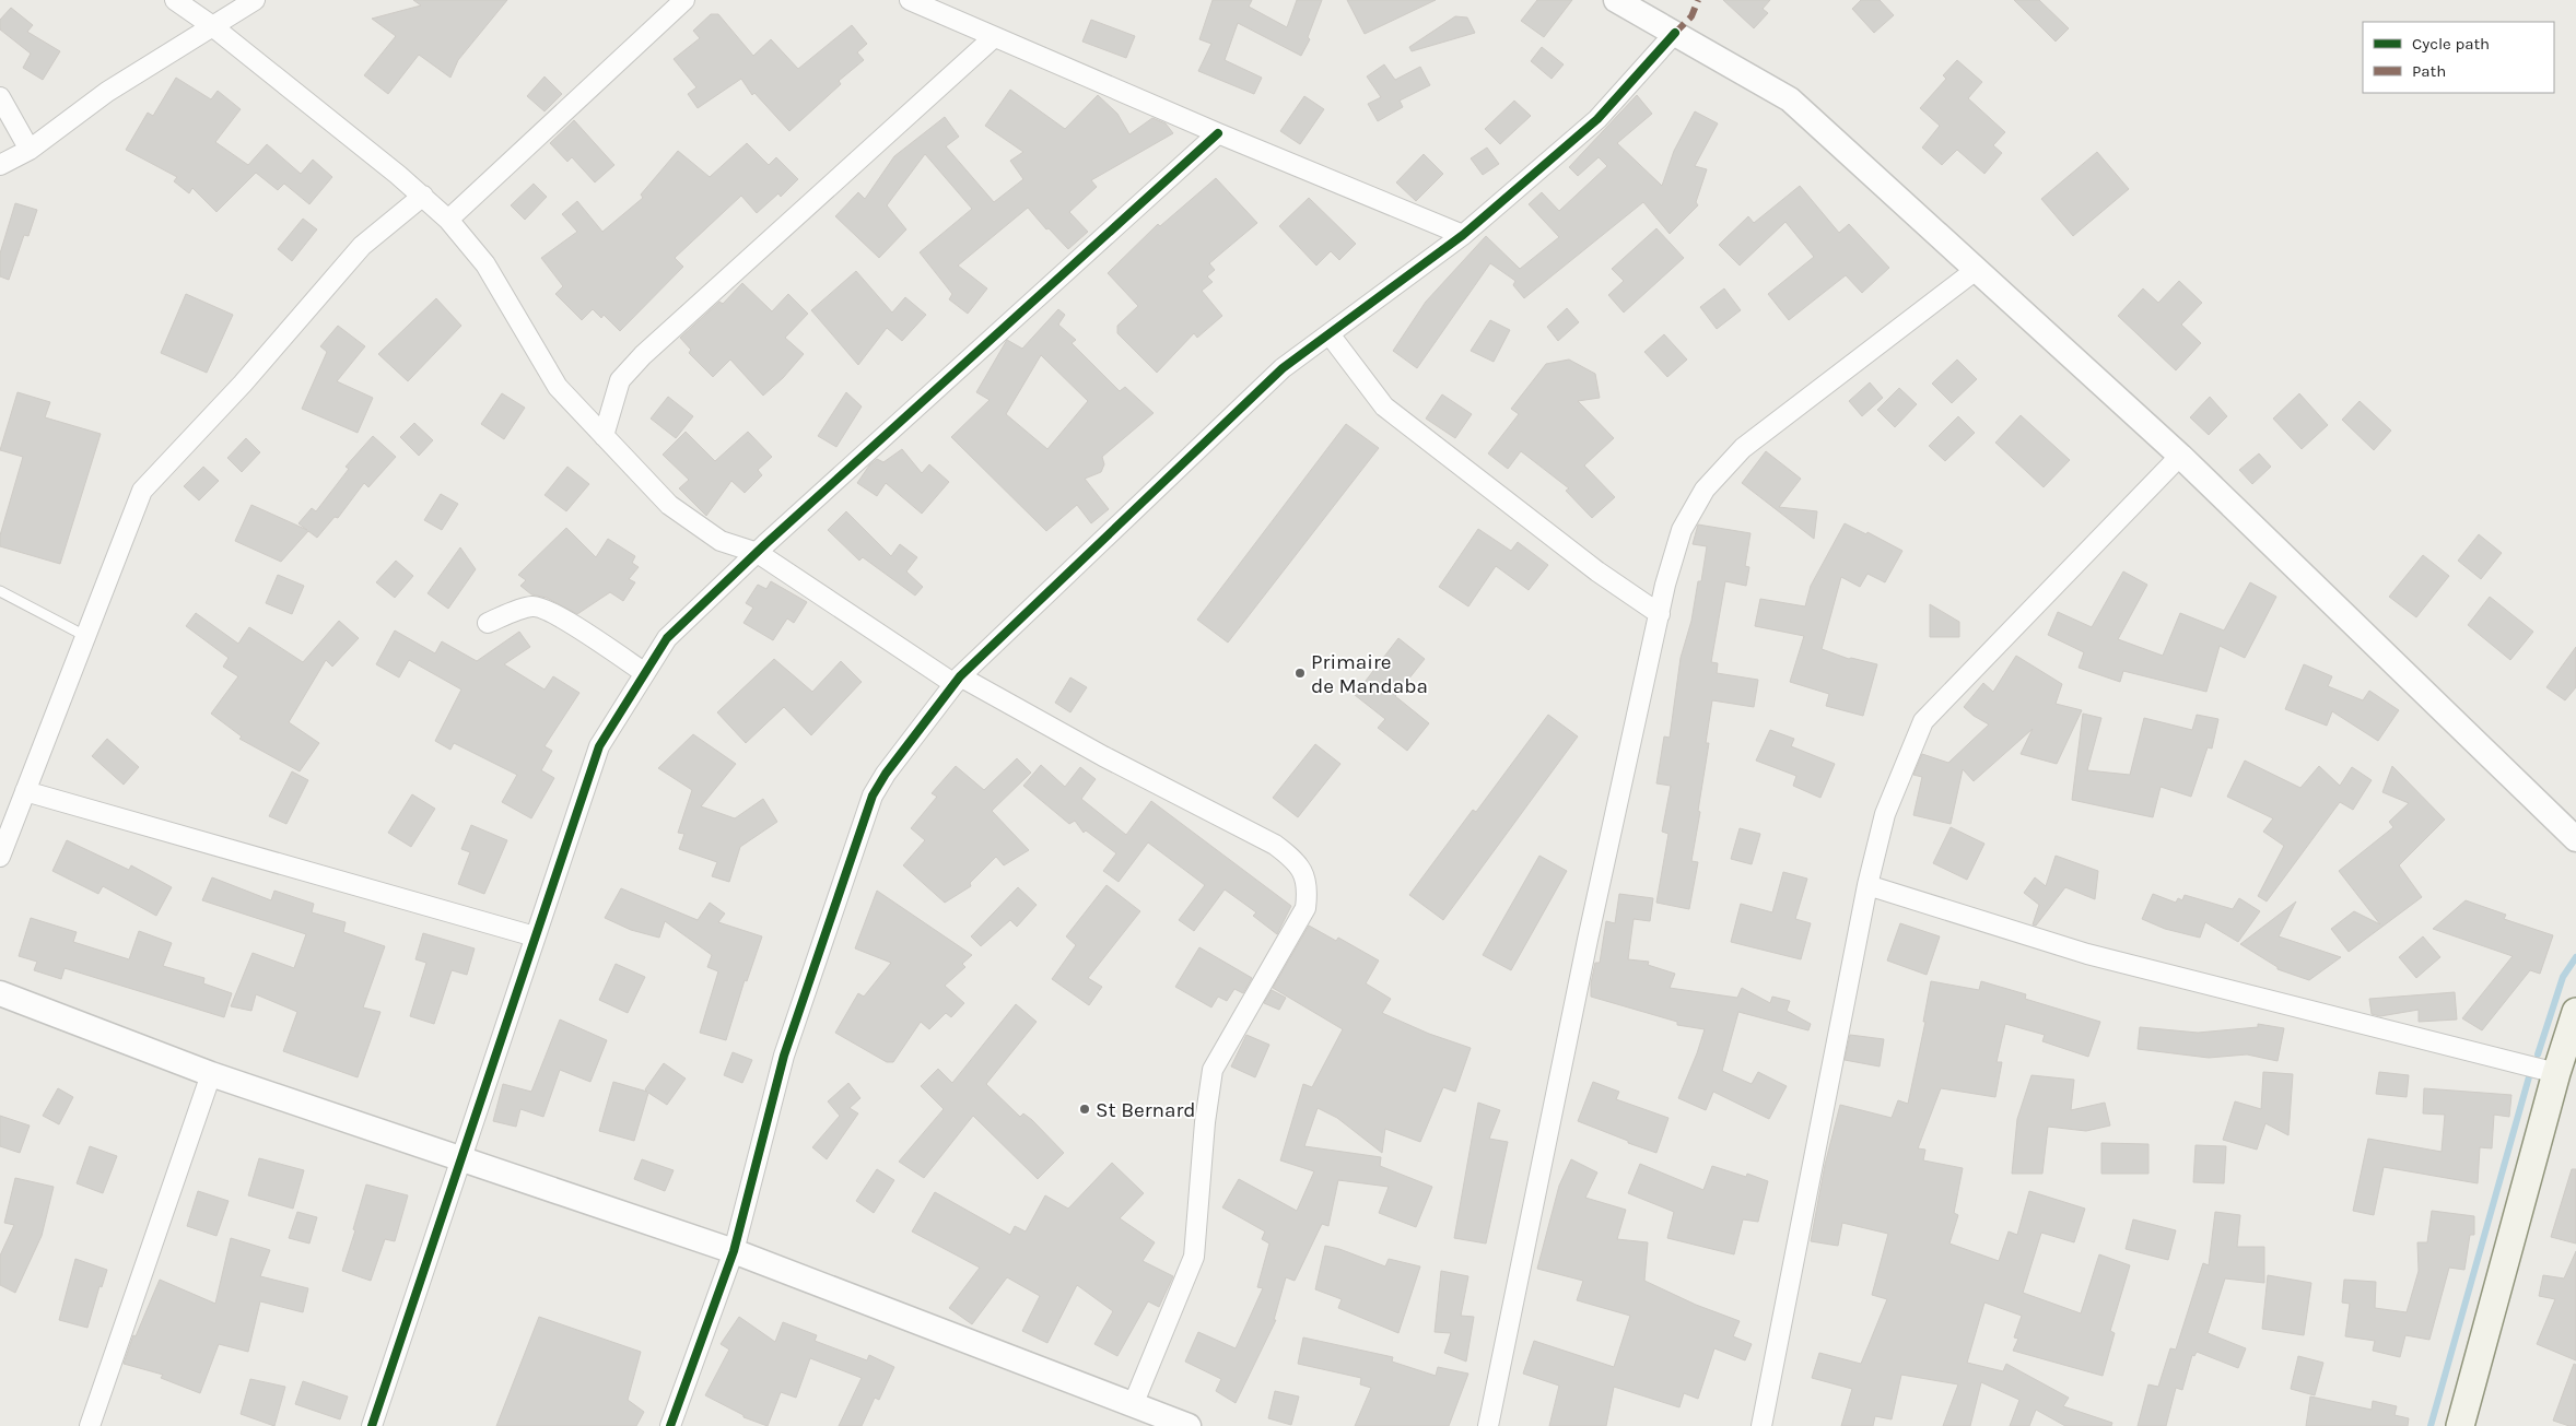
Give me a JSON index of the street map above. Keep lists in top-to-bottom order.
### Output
{
  "places": ["Primaire de Mandaba", "St Bernard"],
  "legend": ["Cycle path", "Path"]
}
